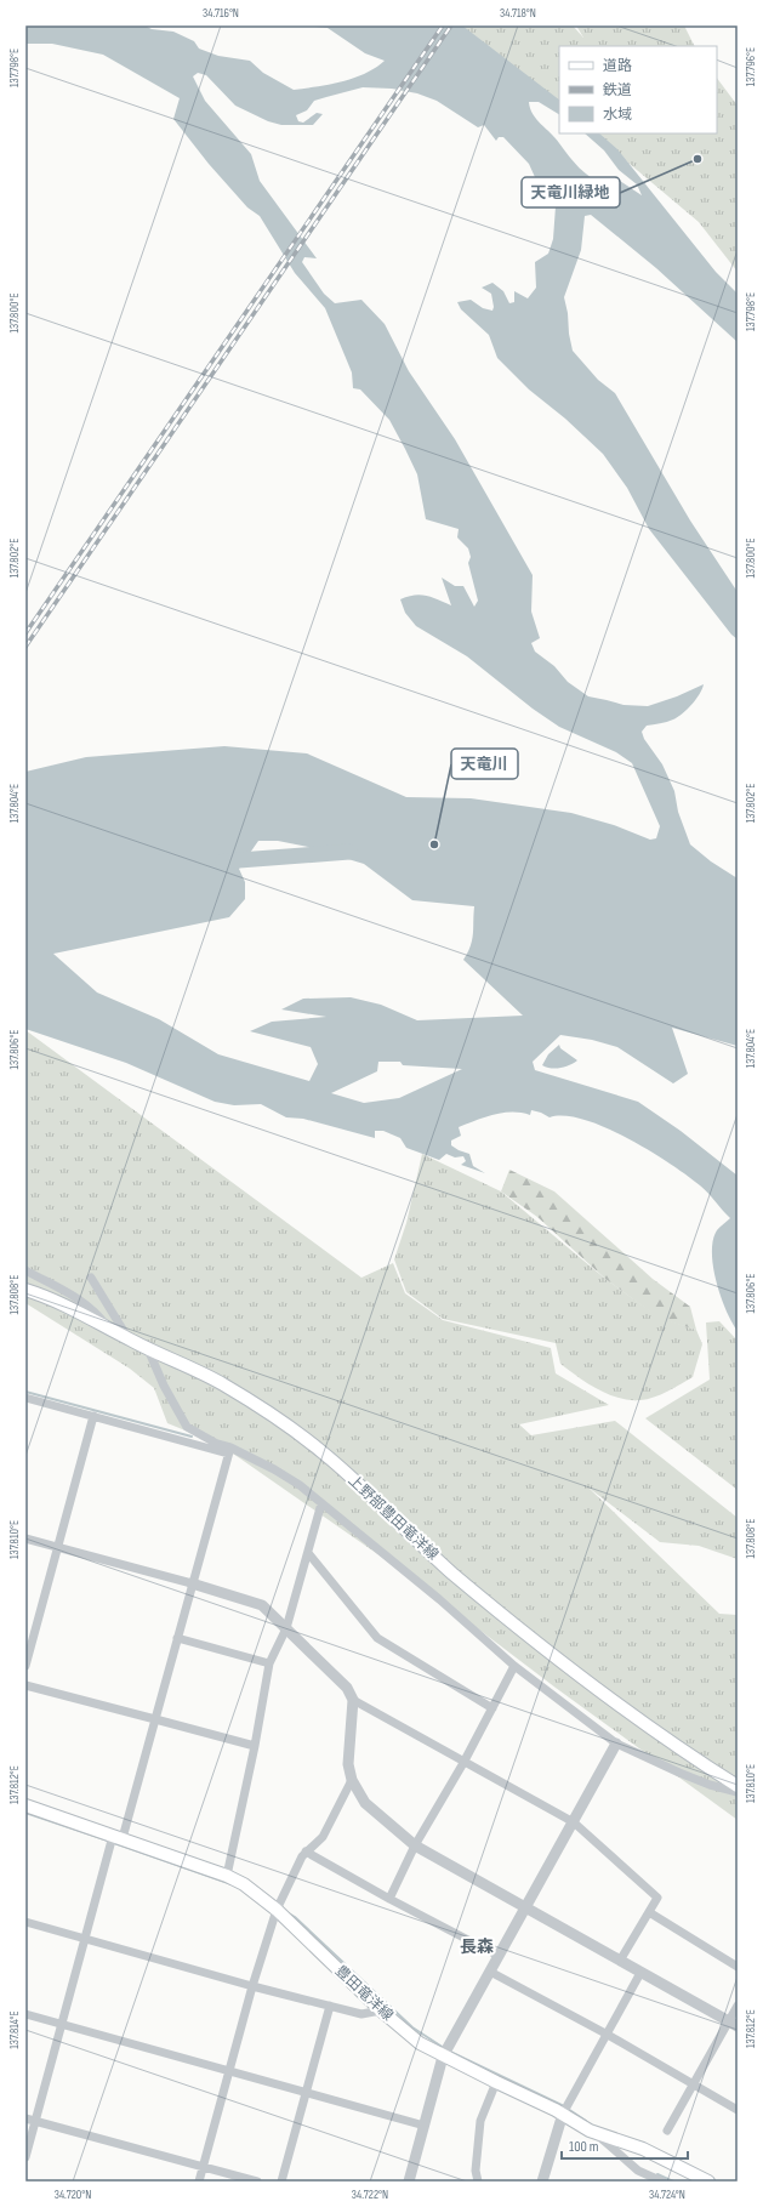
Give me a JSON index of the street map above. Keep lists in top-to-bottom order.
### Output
{
  "streets": {
    "main road": ["上野部豊田竜洋線", "豊田竜洋線"]
  },
  "districts": ["長森"],
  "places": ["天竜川緑地", "天竜川"],
  "legend": ["道路", "鉄道", "水域"],
  "scale_bar": "100 m",
  "coordinates": [
    "34.716°N",
    "34.718°N",
    "137.796°E",
    "137.798°E",
    "137.800°E",
    "137.802°E",
    "137.804°E",
    "137.806°E",
    "137.808°E",
    "137.810°E",
    "137.812°E",
    "137.814°E",
    "34.720°N",
    "34.722°N",
    "34.724°N"
  ]
}
